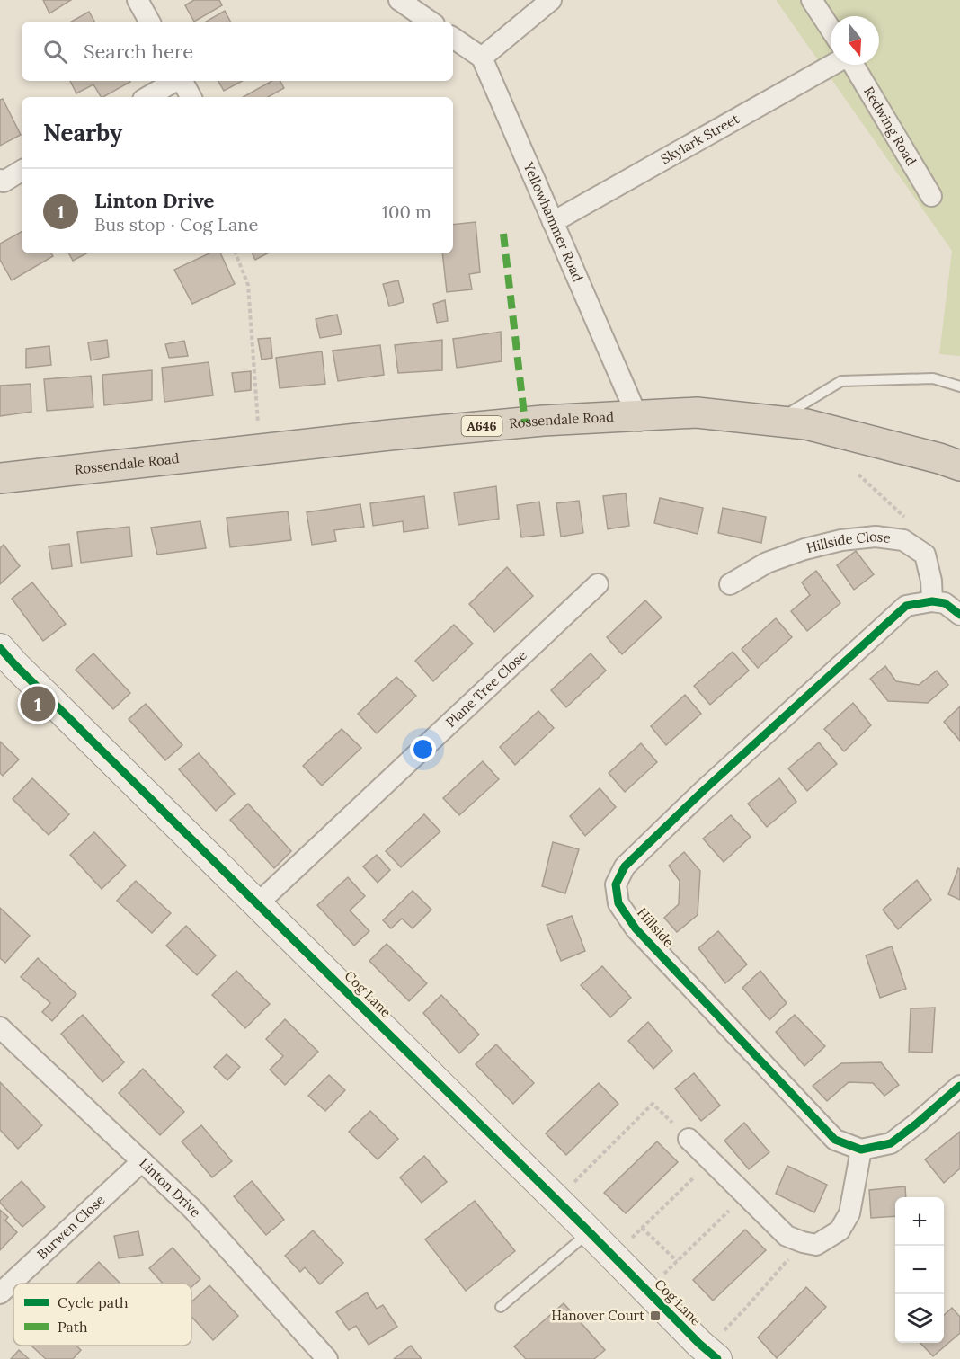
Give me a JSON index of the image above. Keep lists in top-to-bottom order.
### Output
{
  "streets": {
    "highway": ["Rossendale Road", "A646"],
    "street": [
      "Redwing Road",
      "Skylark Street",
      "Yellowhammer Road",
      "Hillside Close",
      "Plane Tree Close",
      "Hillside",
      "Cog Lane",
      "Linton Drive",
      "Burwen Close"
    ]
  },
  "crossings": [
    ["Skylark Street", "Yellowhammer Road"],
    ["Yellowhammer Road", "Rossendale Road"],
    ["Hillside Close", "Hillside"],
    ["Plane Tree Close", "Cog Lane"],
    ["Linton Drive", "Burwen Close"]
  ],
  "places": {
    "transit": ["Hanover Court"]
  },
  "legend": ["Cycle path", "Path"],
  "north": "bottom",
  "page": {
    "search": "Search here",
    "heading": "Nearby",
    "list": [
      {
        "mark": "1",
        "name": "Linton Drive",
        "note": "Bus stop · Cog Lane",
        "value": "100 m"
      }
    ],
    "pins": "1",
    "map_buttons": ["+", "−"]
  }
}
